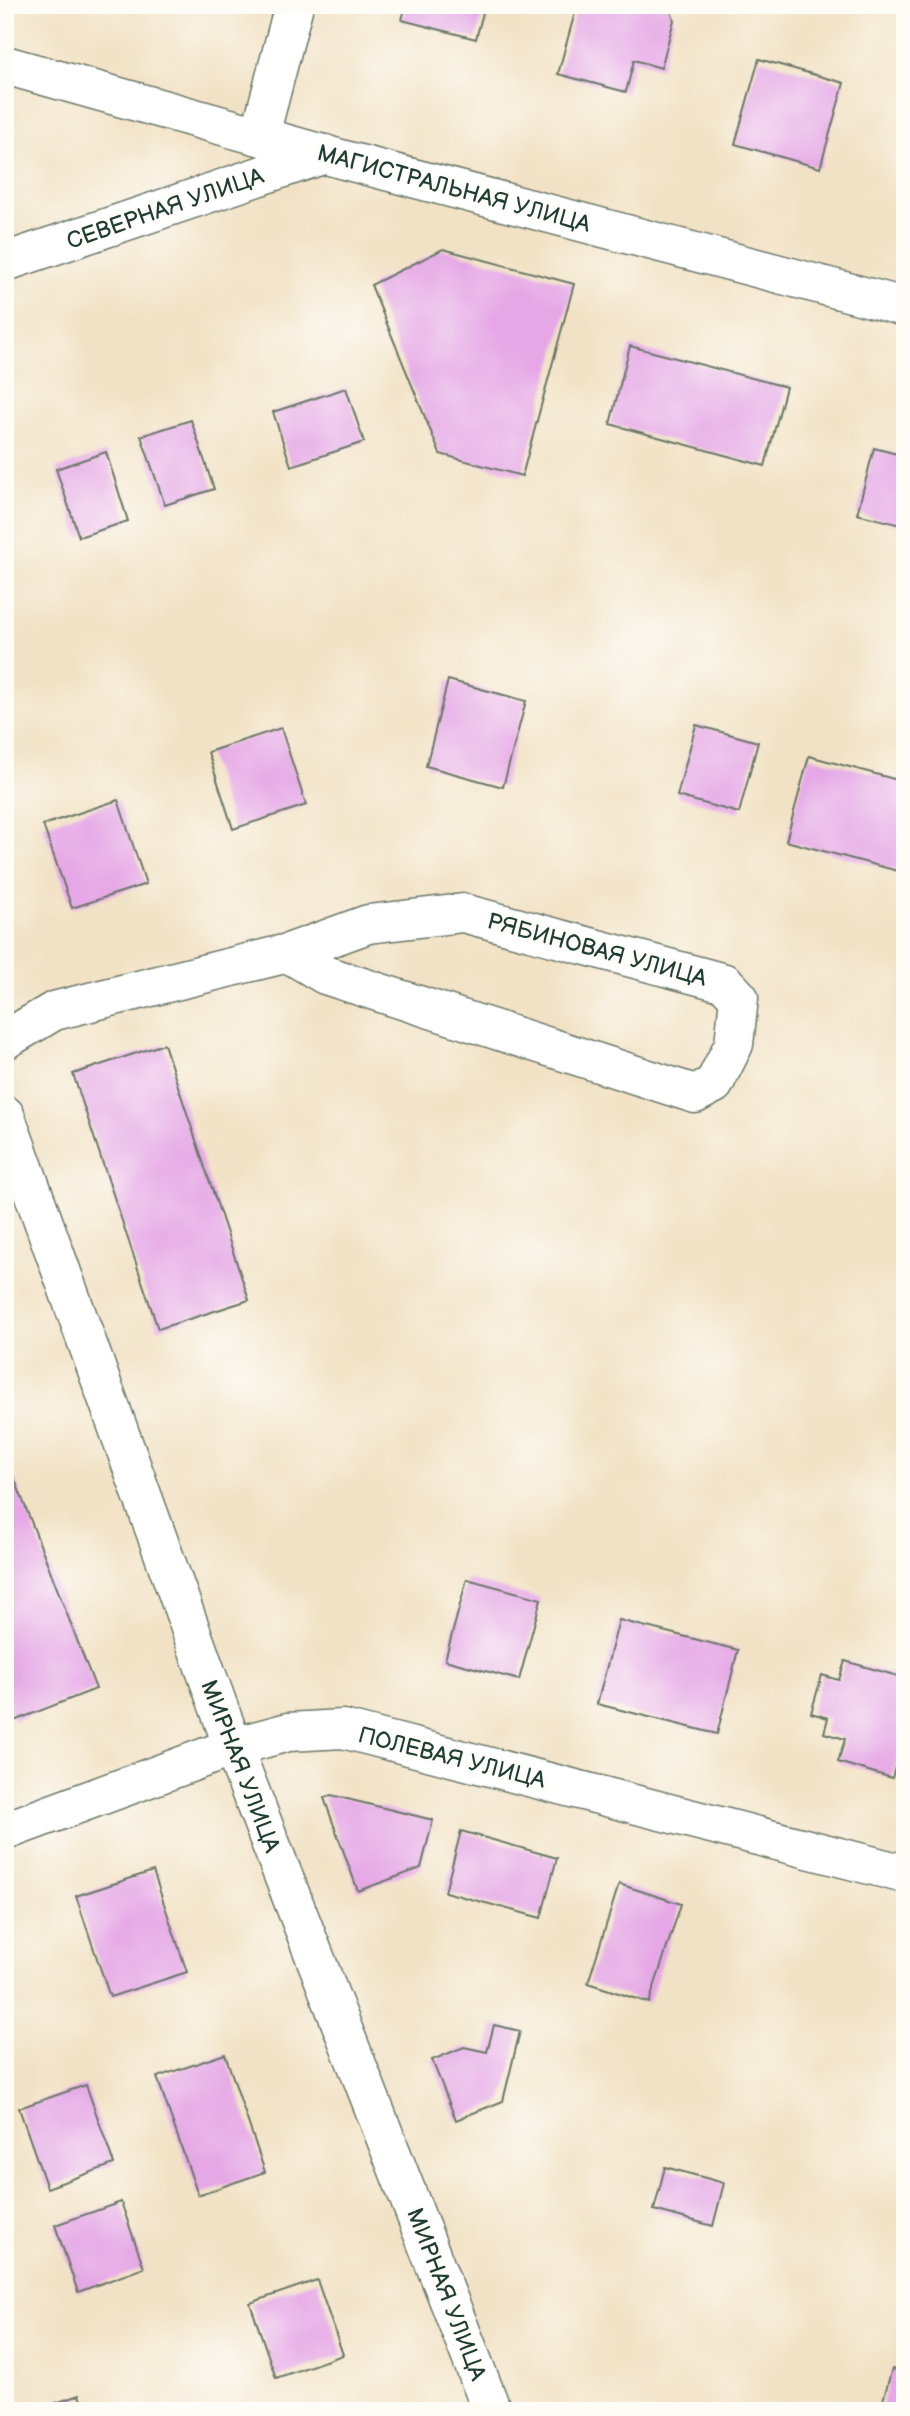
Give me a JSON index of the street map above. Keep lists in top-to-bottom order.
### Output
{
  "streets": {
    "street": [
      "МАГИСТРАЛЬНАЯ УЛИЦА",
      "СЕВЕРНАЯ УЛИЦА",
      "РЯБИНОВАЯ УЛИЦА",
      "ПОЛЕВАЯ УЛИЦА",
      "МИРНАЯ УЛИЦА"
    ]
  },
  "crossings": [
    ["МАГИСТРАЛЬНАЯ УЛИЦА", "СЕВЕРНАЯ УЛИЦА"],
    ["ПОЛЕВАЯ УЛИЦА", "МИРНАЯ УЛИЦА"]
  ]
}
